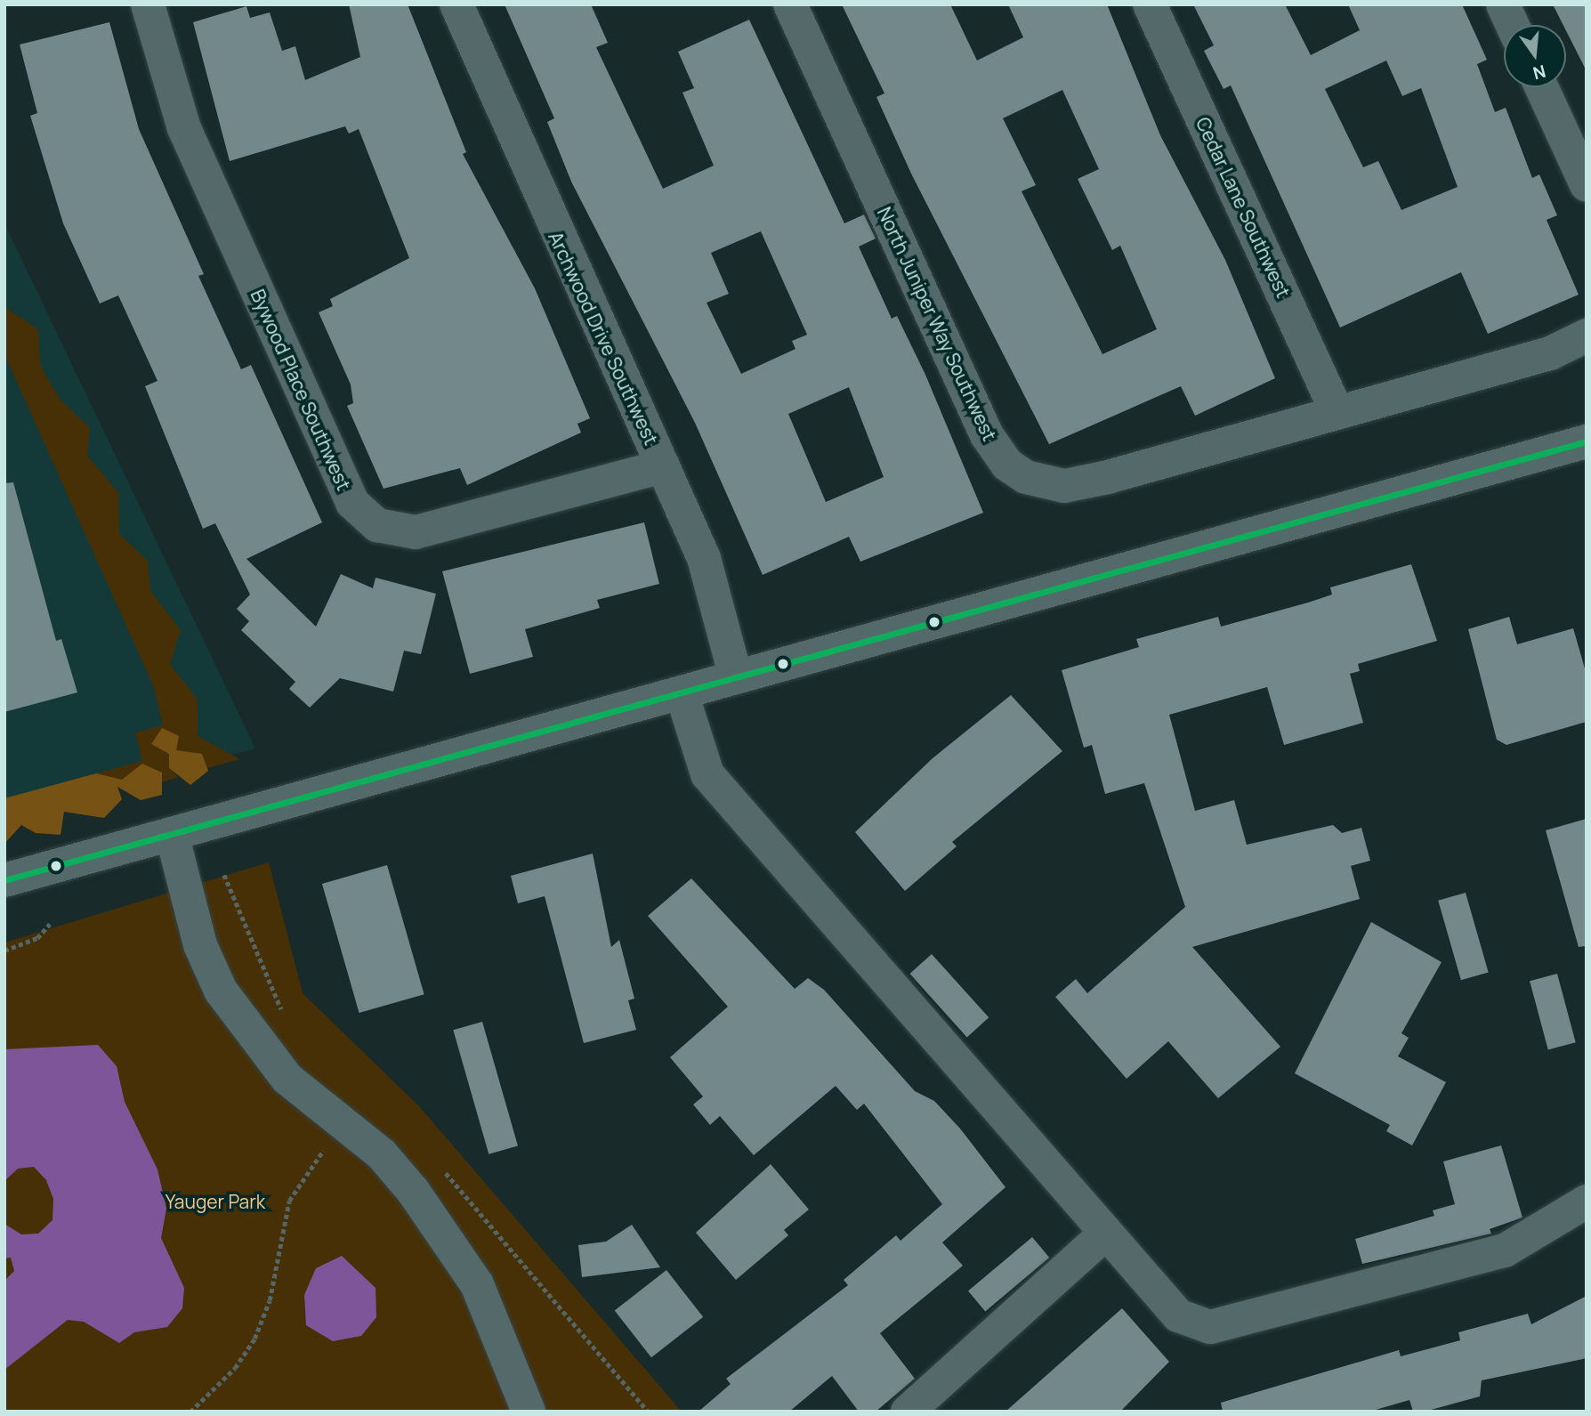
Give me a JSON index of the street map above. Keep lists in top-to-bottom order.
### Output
{
  "streets": {
    "street": [
      "Cedar Lane Southwest",
      "North Juniper Way Southwest",
      "Archwood Drive Southwest",
      "Bywood Place Southwest"
    ]
  },
  "crossings": [
    ["Cedar Lane Southwest", "North Juniper Way Southwest"],
    ["Archwood Drive Southwest", "Bywood Place Southwest"]
  ],
  "parks": ["Yauger Park"],
  "north": "bottom"
}
